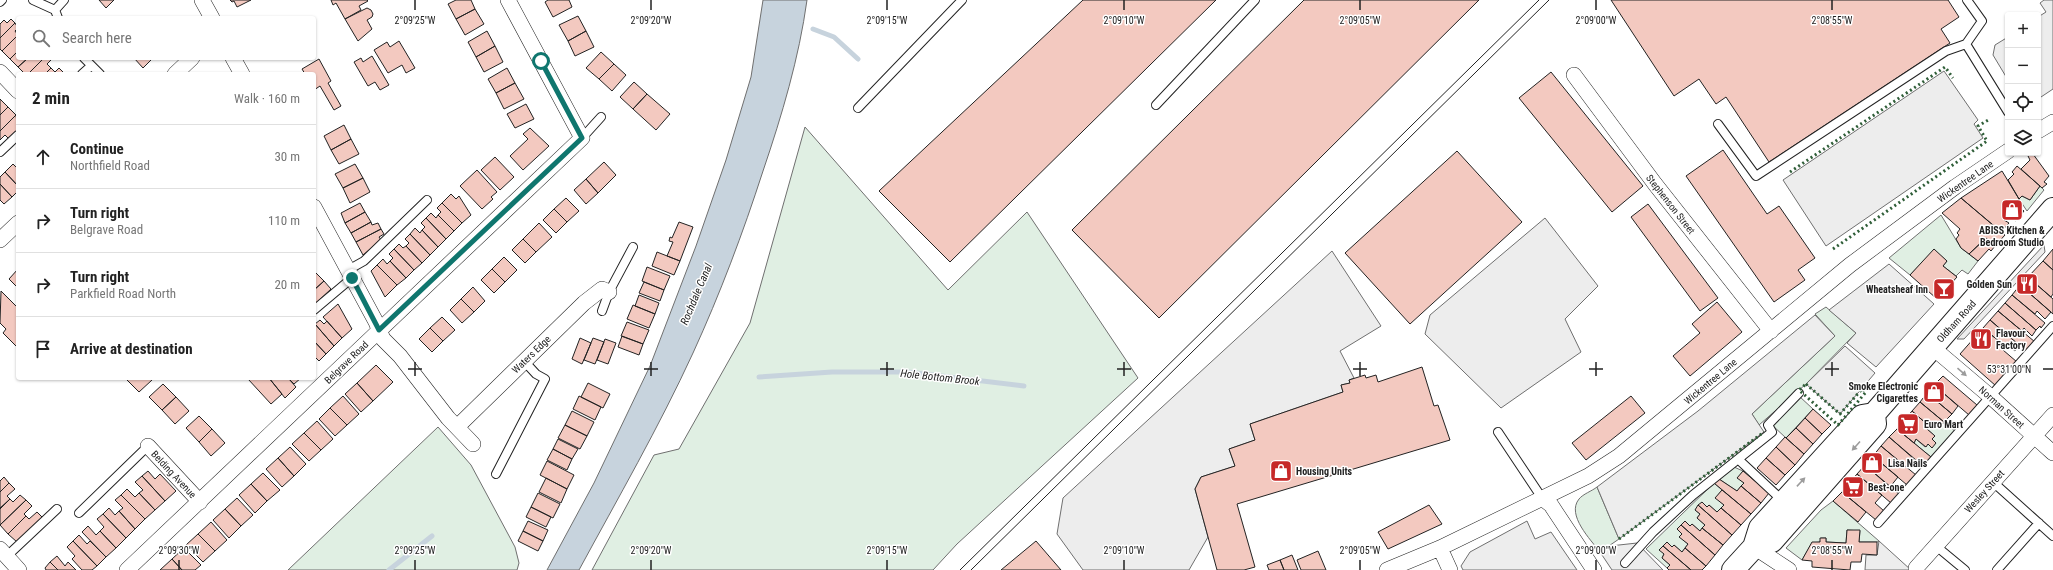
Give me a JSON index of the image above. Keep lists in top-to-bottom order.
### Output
{
  "streets": {
    "highway": ["Oldham Road"],
    "street": [
      "Wickentree Lane",
      "Stephenson Street",
      "Waters Edge",
      "Belgrave Road",
      "Norman Street",
      "Belding Avenue",
      "Wesley Street"
    ]
  },
  "crossings": [
    ["Wickentree Lane", "Stephenson Street"],
    ["Oldham Road", "Norman Street"],
    ["Belgrave Road", "Belding Avenue"],
    ["Norman Street", "Wesley Street"]
  ],
  "one_way": ["Norman Street"],
  "water": ["Rochdale Canal", "Hole Bottom Brook"],
  "places": {
    "shop": [
      "ABISS Kitchen & Bedroom Studio",
      "Smoke Electronic Cigarettes",
      "Lisa Nails",
      "Housing Units"
    ],
    "restaurant": ["Golden Sun", "Flavour Factory"],
    "bar": ["Wheatsheaf Inn"],
    "supermarket": ["Euro Mart", "Best-one"]
  },
  "page": {
    "map_buttons": ["+", "−"],
    "search": "Search here",
    "heading": ["2 min", "Walk · 160 m"],
    "list": [
      ["Continue", "Northfield Road", "30 m"],
      ["Turn right", "Belgrave Road", "110 m"],
      ["Turn right", "Parkfield Road North", "20 m"],
      "Arrive at destination"
    ]
  },
  "coordinates": [
    "2°09'25\"W",
    "2°09'20\"W",
    "2°09'15\"W",
    "2°09'10\"W",
    "2°09'05\"W",
    "2°09'00\"W",
    "2°08'55\"W",
    "53°31'00\"N",
    "2°09'30\"W"
  ]
}
